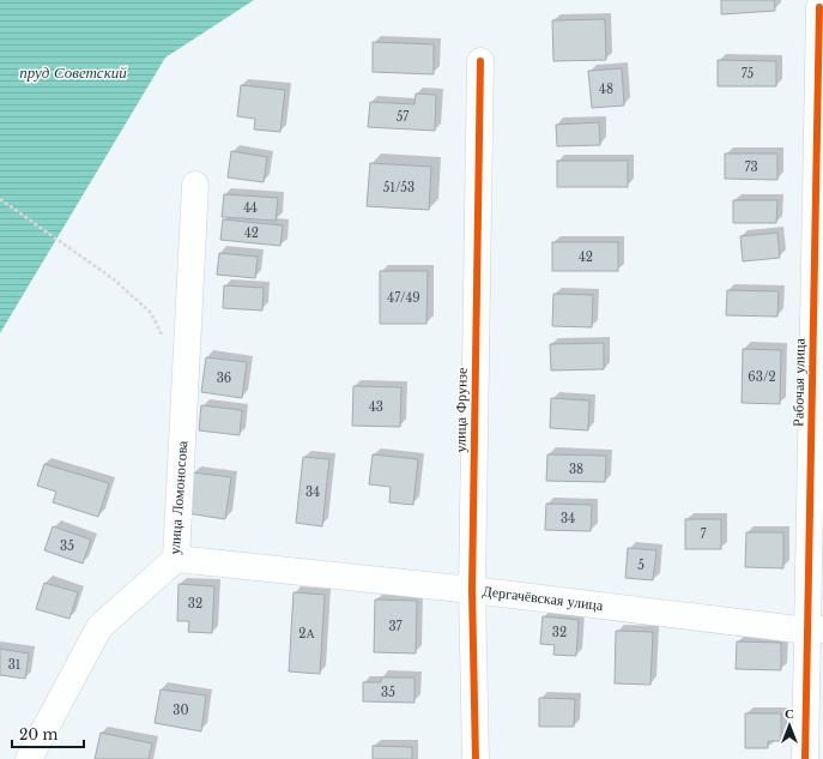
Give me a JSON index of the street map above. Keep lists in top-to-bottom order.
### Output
{
  "streets": {
    "street": [
      "Рабочая улица",
      "улица Фрунзе",
      "улица Ломоносова",
      "Дергачёвская улица"
    ]
  },
  "crossings": [
    ["Рабочая улица", "Дергачёвская улица"],
    ["улица Фрунзе", "Дергачёвская улица"],
    ["улица Ломоносова", "Дергачёвская улица"]
  ],
  "water": ["пруд Советский"],
  "house_numbers": [
    "75",
    "48",
    "57",
    "73",
    "51/53",
    "44",
    "42",
    "42",
    "47/49",
    "63/2",
    "36",
    "43",
    "38",
    "34",
    "34",
    "7",
    "35",
    "5",
    "32",
    "37",
    "32",
    "2А",
    "31",
    "35",
    "30"
  ],
  "scale_bar": "20 m",
  "north": "top"
}
